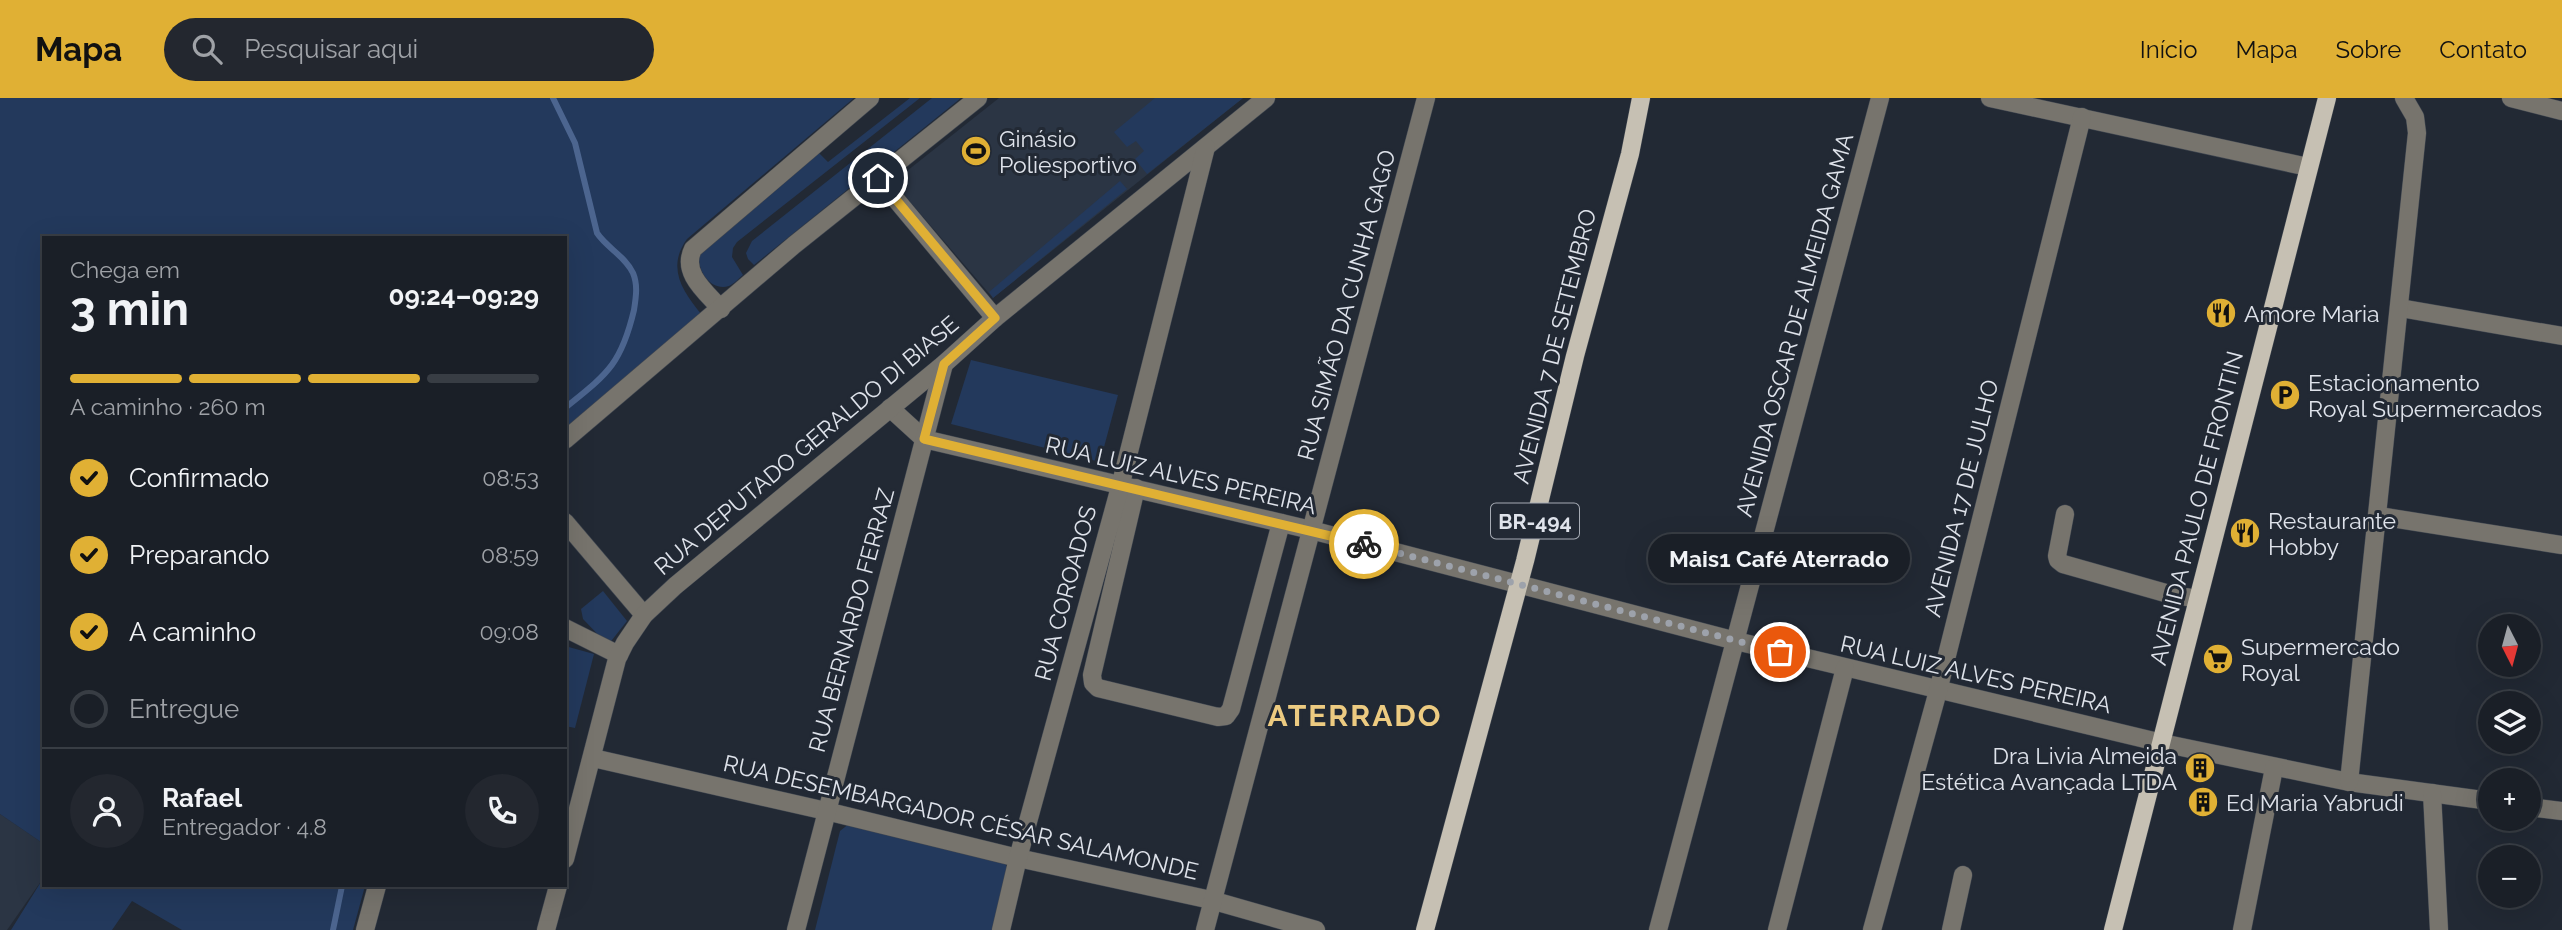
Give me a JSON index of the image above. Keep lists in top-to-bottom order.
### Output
{
  "streets": {
    "main road": ["AVENIDA 7 DE SETEMBRO", "AVENIDA PAULO DE FRONTIN", "BR-494"],
    "street": [
      "RUA SIMÃO DA CUNHA GAGO",
      "AVENIDA OSCAR DE ALMEIDA GAMA",
      "RUA DEPUTADO GERALDO DI BIASE",
      "RUA LUIZ ALVES PEREIRA",
      "AVENIDA 17 DE JULHO",
      "RUA COROADOS",
      "RUA BERNARDO FERRAZ",
      "RUA DESEMBARGADOR CÉSAR SALAMONDE"
    ]
  },
  "crossings": [
    ["RUA SIMÃO DA CUNHA GAGO", "RUA LUIZ ALVES PEREIRA"],
    ["RUA SIMÃO DA CUNHA GAGO", "RUA DESEMBARGADOR CÉSAR SALAMONDE"],
    ["AVENIDA OSCAR DE ALMEIDA GAMA", "RUA LUIZ ALVES PEREIRA"],
    ["AVENIDA 7 DE SETEMBRO", "RUA LUIZ ALVES PEREIRA"],
    ["RUA DEPUTADO GERALDO DI BIASE", "RUA COROADOS"],
    ["RUA DEPUTADO GERALDO DI BIASE", "RUA BERNARDO FERRAZ"],
    ["RUA DEPUTADO GERALDO DI BIASE", "RUA DESEMBARGADOR CÉSAR SALAMONDE"],
    ["RUA LUIZ ALVES PEREIRA", "AVENIDA 17 DE JULHO"],
    ["RUA LUIZ ALVES PEREIRA", "AVENIDA PAULO DE FRONTIN"],
    ["RUA LUIZ ALVES PEREIRA", "RUA COROADOS"],
    ["RUA LUIZ ALVES PEREIRA", "RUA BERNARDO FERRAZ"],
    ["RUA COROADOS", "RUA DESEMBARGADOR CÉSAR SALAMONDE"],
    ["RUA BERNARDO FERRAZ", "RUA DESEMBARGADOR CÉSAR SALAMONDE"]
  ],
  "districts": ["ATERRADO"],
  "places": {
    "sports": ["Ginásio Poliesportivo"],
    "restaurant": ["Amore Maria", "Restaurante Hobby"],
    "parking": ["Estacionamento Royal Supermercados"],
    "other": ["Mais1 Café Aterrado"],
    "supermarket": ["Supermercado Royal"],
    "building": ["Dra Livia Almeida Estética Avançada LTDA", "Ed Maria Yabrudi"]
  },
  "north": "bottom",
  "page": {
    "header": "Mapa",
    "search": "Pesquisar aqui",
    "nav": [
      "Início",
      "Mapa",
      "Sobre",
      "Contato"
    ],
    "heading": ["3 min", "Chega em", "09:24–09:29"],
    "panel": ["Rafael", "Entregador · 4.8"],
    "bar": "A caminho · 260 m",
    "list": [
      ["Confirmado", "08:53"],
      ["Preparando", "08:59"],
      ["A caminho", "09:08"],
      "Entregue"
    ],
    "bubble": "Mais1 Café Aterrado",
    "map_buttons": ["+", "−"]
  }
}
